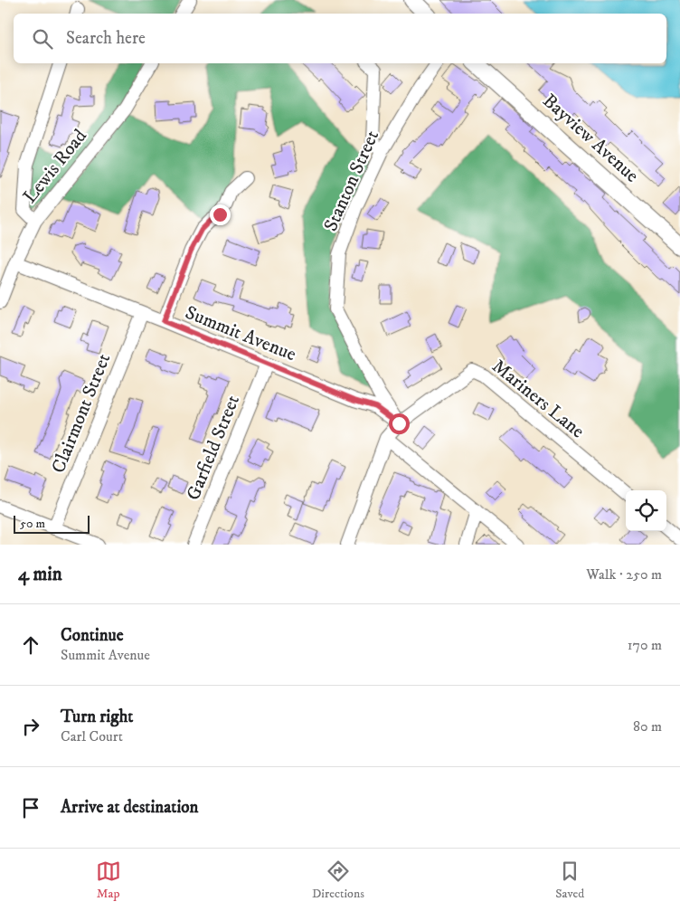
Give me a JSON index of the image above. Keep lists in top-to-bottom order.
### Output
{
  "streets": {
    "main road": ["Bayview Avenue"],
    "street": [
      "Lewis Road",
      "Stanton Street",
      "Summit Avenue",
      "Mariners Lane",
      "Clairmont Street",
      "Garfield Street"
    ]
  },
  "crossings": [
    ["Lewis Road", "Summit Avenue"],
    ["Stanton Street", "Summit Avenue"],
    ["Stanton Street", "Mariners Lane"],
    ["Summit Avenue", "Mariners Lane"],
    ["Summit Avenue", "Clairmont Street"],
    ["Summit Avenue", "Garfield Street"]
  ],
  "scale_bar": "50 m",
  "page": {
    "search": "Search here",
    "scale": "50 m",
    "heading": ["4 min", "Walk · 250 m"],
    "list": [
      ["Continue", "Summit Avenue", "170 m"],
      ["Turn right", "Carl Court", "80 m"],
      "Arrive at destination"
    ],
    "nav": ["Map", "Directions", "Saved"]
  }
}
